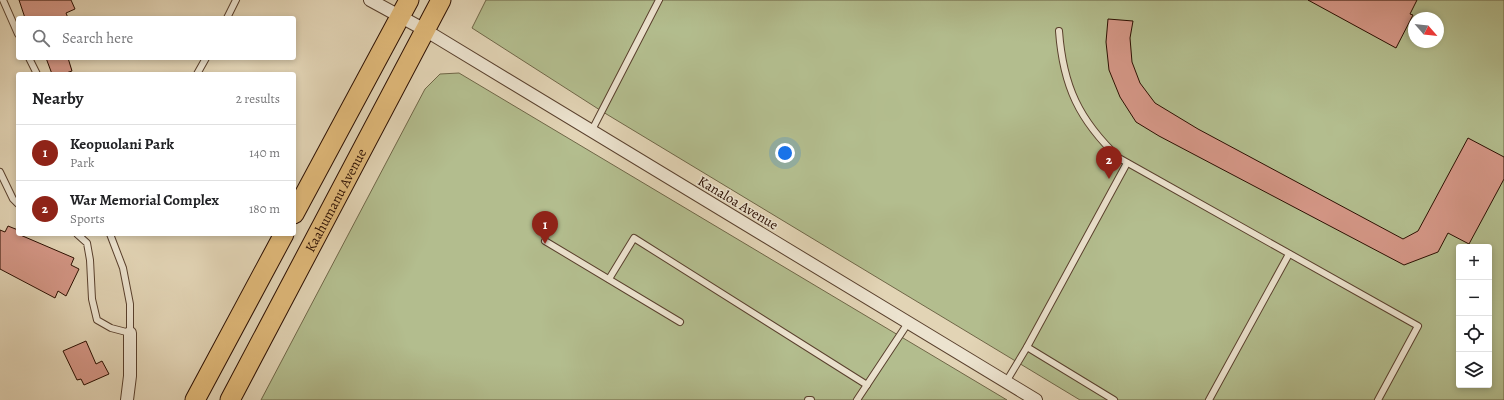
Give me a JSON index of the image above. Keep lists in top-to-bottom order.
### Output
{
  "streets": {
    "main road": ["Kaahumanu Avenue"],
    "street": ["Kanaloa Avenue"]
  },
  "crossings": [
    ["Kaahumanu Avenue", "Kanaloa Avenue"]
  ],
  "north": "bottom right",
  "page": {
    "search": "Search here",
    "heading": ["Nearby", "2 results"],
    "list": [
      {
        "mark": "1",
        "name": "Keopuolani Park",
        "note": "Park",
        "value": "140 m"
      },
      {
        "mark": "2",
        "name": "War Memorial Complex",
        "note": "Sports",
        "value": "180 m"
      }
    ],
    "pins": ["2", "1"],
    "map_buttons": ["+", "−"]
  }
}
